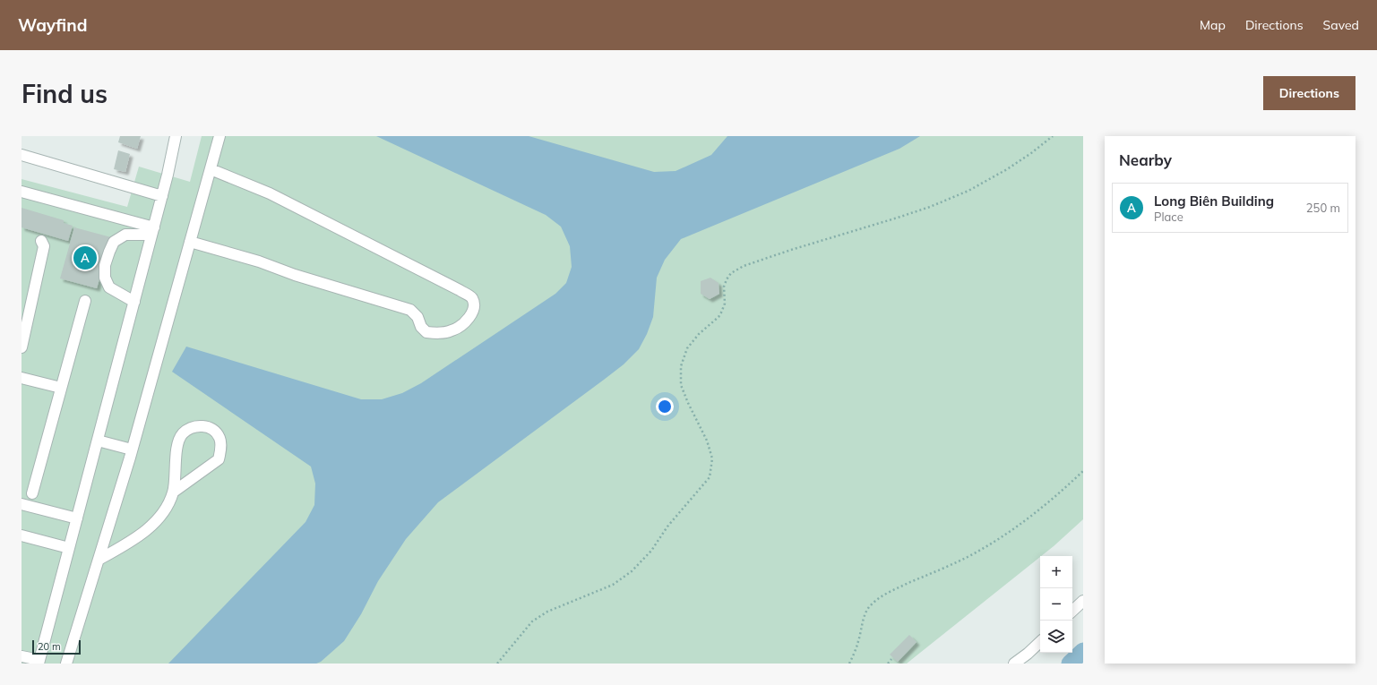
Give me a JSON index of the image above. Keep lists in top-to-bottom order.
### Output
{
  "scale_bar": "20 m",
  "page": {
    "header": "Wayfind",
    "nav": ["Map", "Directions", "Saved"],
    "buttons": "Directions",
    "title": "Find us",
    "heading": "Nearby",
    "list": [
      {
        "mark": "A",
        "name": "Long Biên Building",
        "note": "Place",
        "value": "250 m"
      }
    ],
    "pins": "A",
    "map_buttons": ["+", "−"],
    "scale": "20 m"
  }
}
